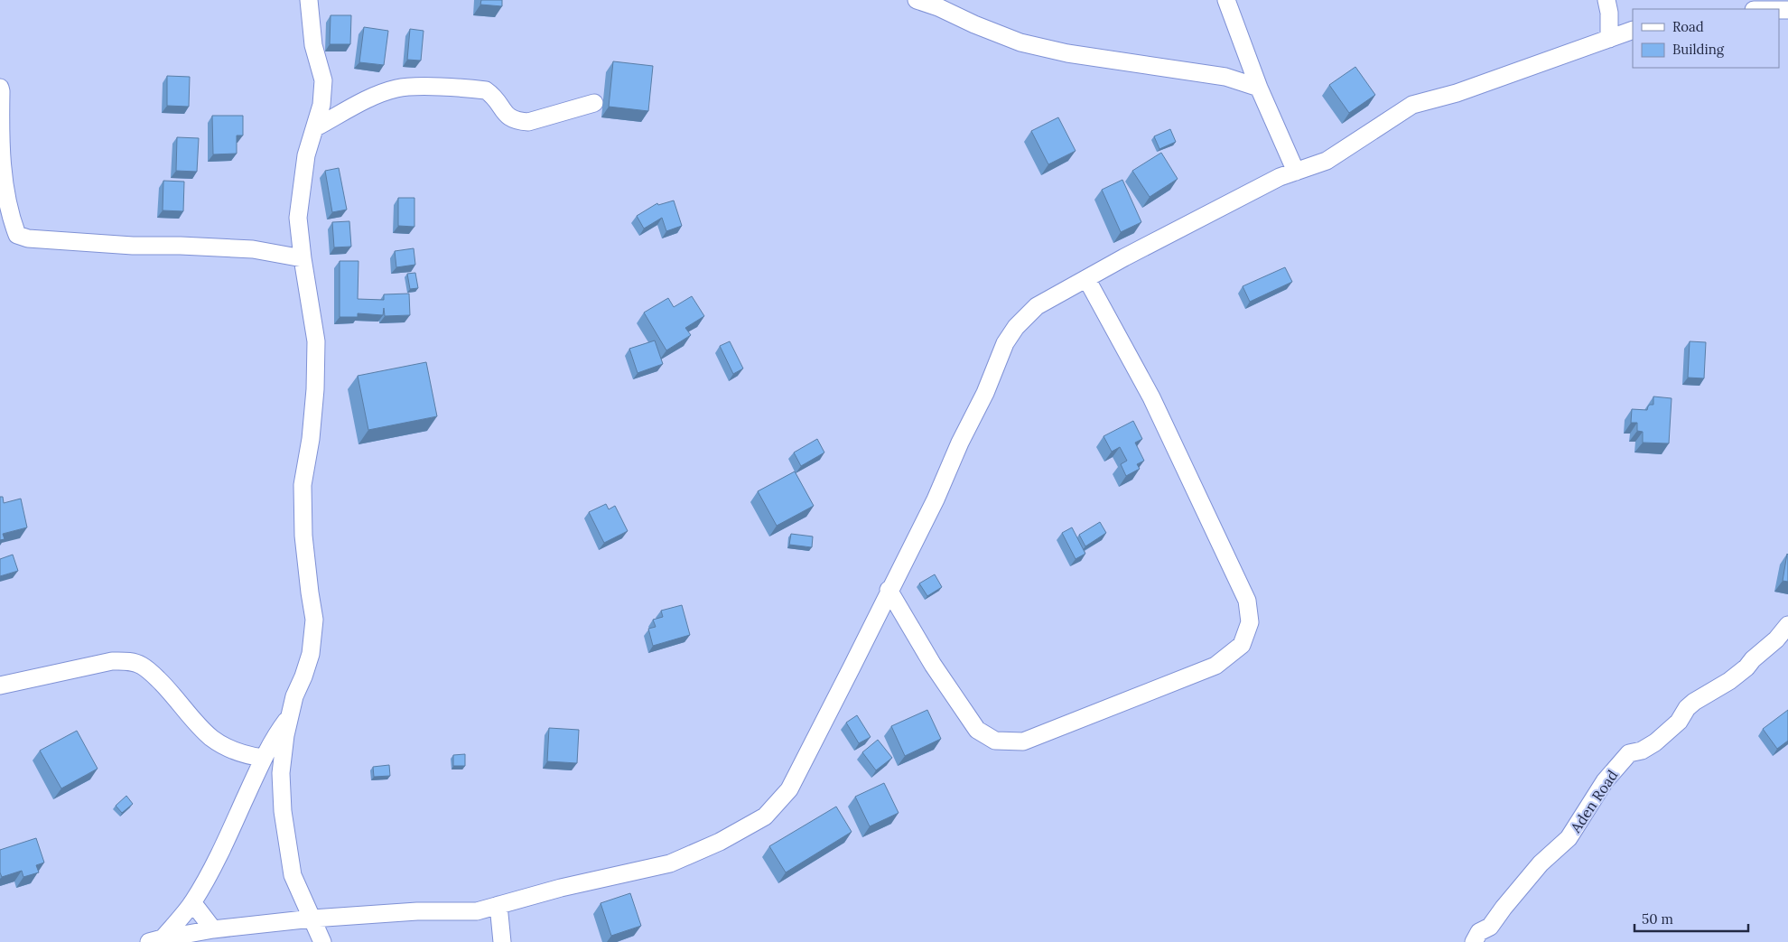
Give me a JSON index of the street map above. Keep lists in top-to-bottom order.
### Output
{
  "streets": {
    "street": ["Aden Road"]
  },
  "legend": ["Road", "Building"],
  "scale_bar": "50 m"
}
